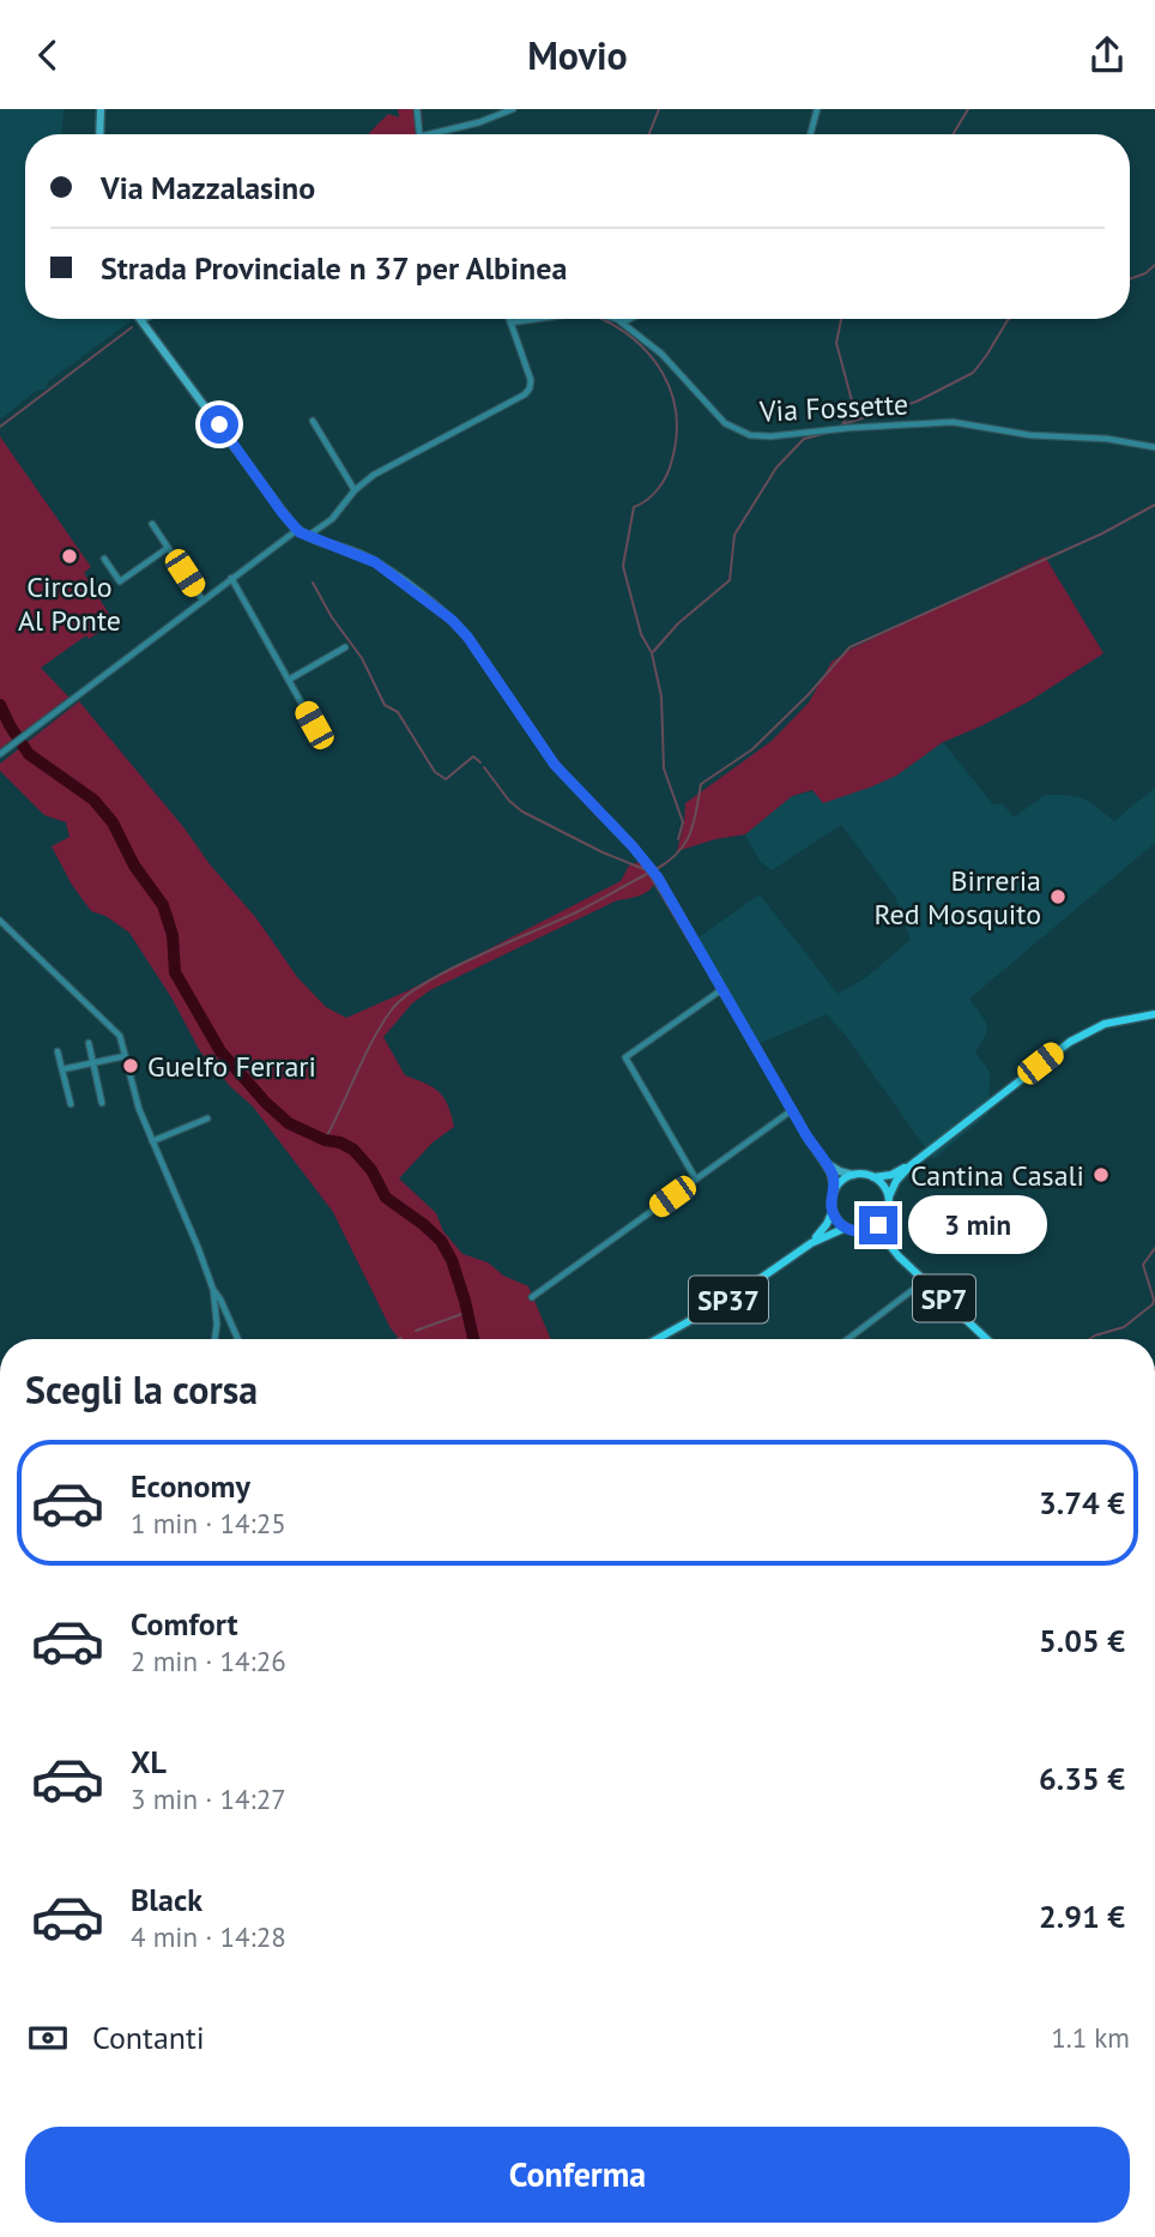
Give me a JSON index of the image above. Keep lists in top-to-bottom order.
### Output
{
  "streets": {
    "main road": ["SP7", "SP37"],
    "street": ["Via Fossette"]
  },
  "crossings": [
    ["SP7", "SP37"]
  ],
  "places": [
    "Circolo Al Ponte",
    "Birreria Red Mosquito",
    "Guelfo Ferrari",
    "Cantina Casali"
  ],
  "page": {
    "header": "Movio",
    "banner": ["Via Mazzalasino", "Strada Provinciale n 37 per Albinea"],
    "bubble": "3 min",
    "heading": "Scegli la corsa",
    "list": [
      {
        "name": "Economy",
        "note": "1 min · 14:25",
        "value": "3.74 €"
      },
      {
        "name": "Comfort",
        "note": "2 min · 14:26",
        "value": "5.05 €"
      },
      {
        "name": "XL",
        "note": "3 min · 14:27",
        "value": "6.35 €"
      },
      {
        "name": "Black",
        "note": "4 min · 14:28",
        "value": "2.91 €"
      }
    ],
    "pay": ["Contanti", "1.1 km"],
    "buttons": "Conferma"
  }
}
